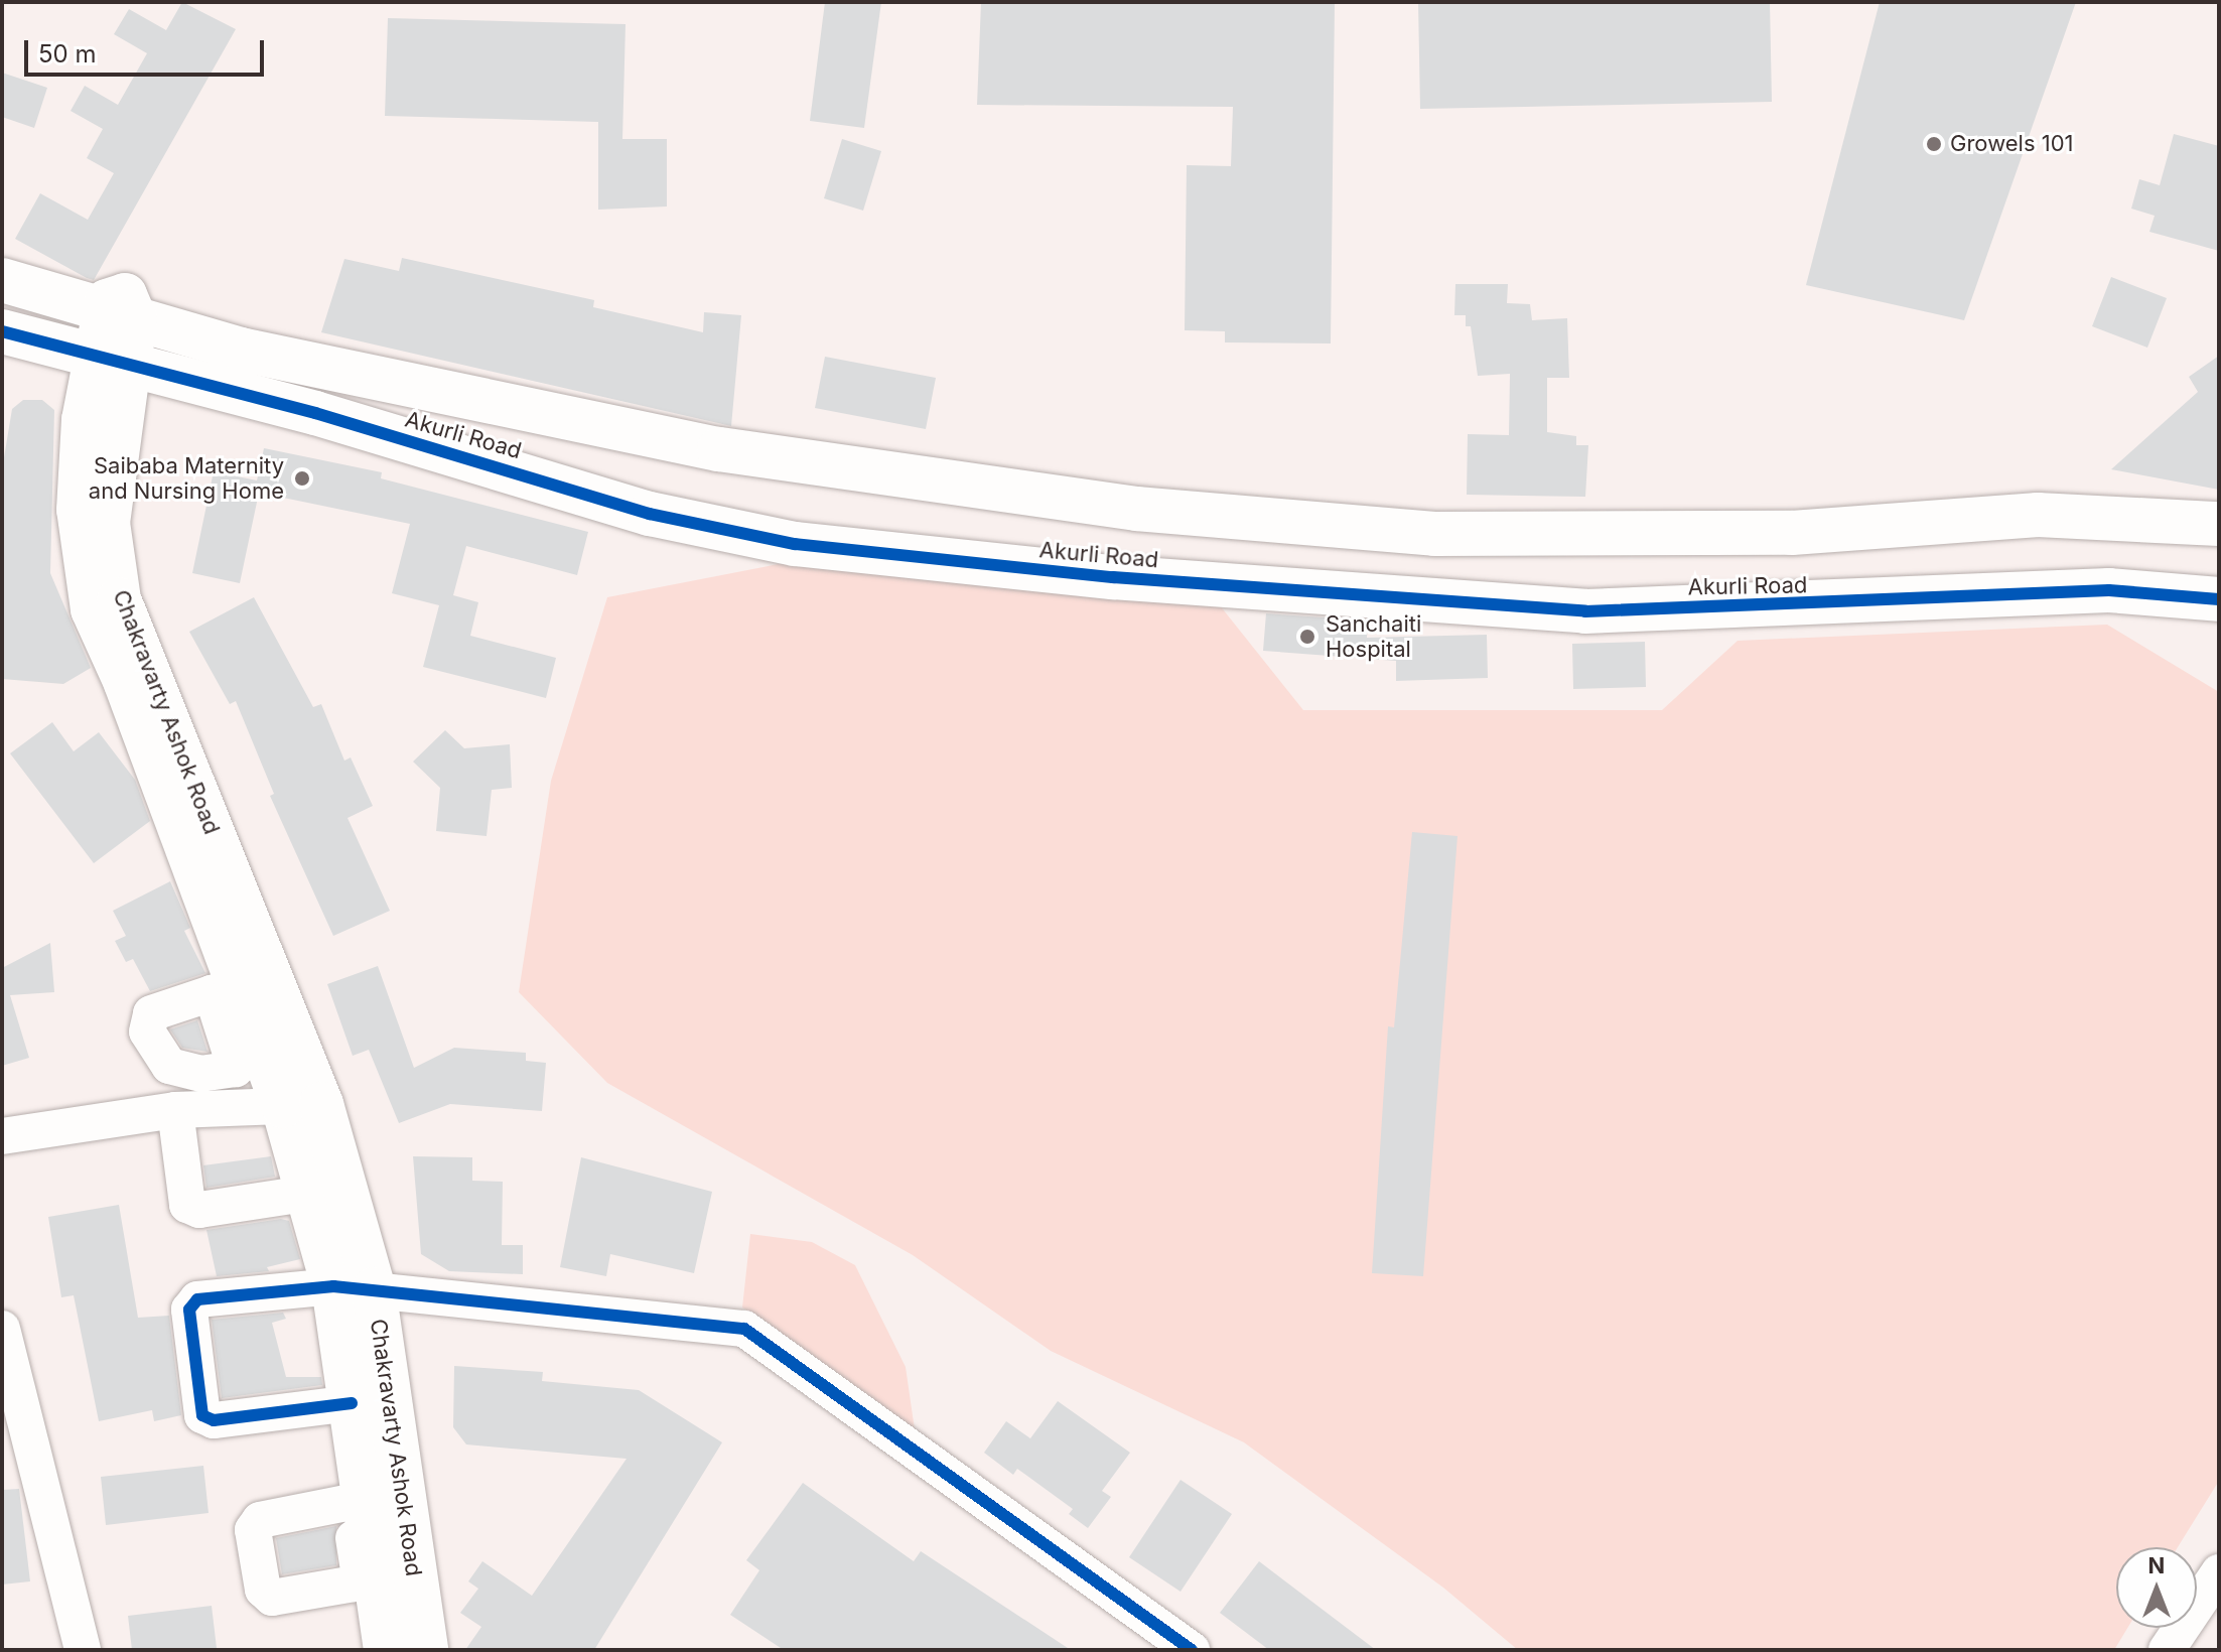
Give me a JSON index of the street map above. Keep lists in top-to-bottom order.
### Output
{
  "streets": {
    "street": ["Akurli Road", "Chakravarty Ashok Road"]
  },
  "crossings": [
    ["Akurli Road", "Chakravarty Ashok Road"]
  ],
  "places": ["Growels 101", "Saibaba Maternity and Nursing Home", "Sanchaiti Hospital"],
  "scale_bar": "50 m",
  "north": "top"
}
